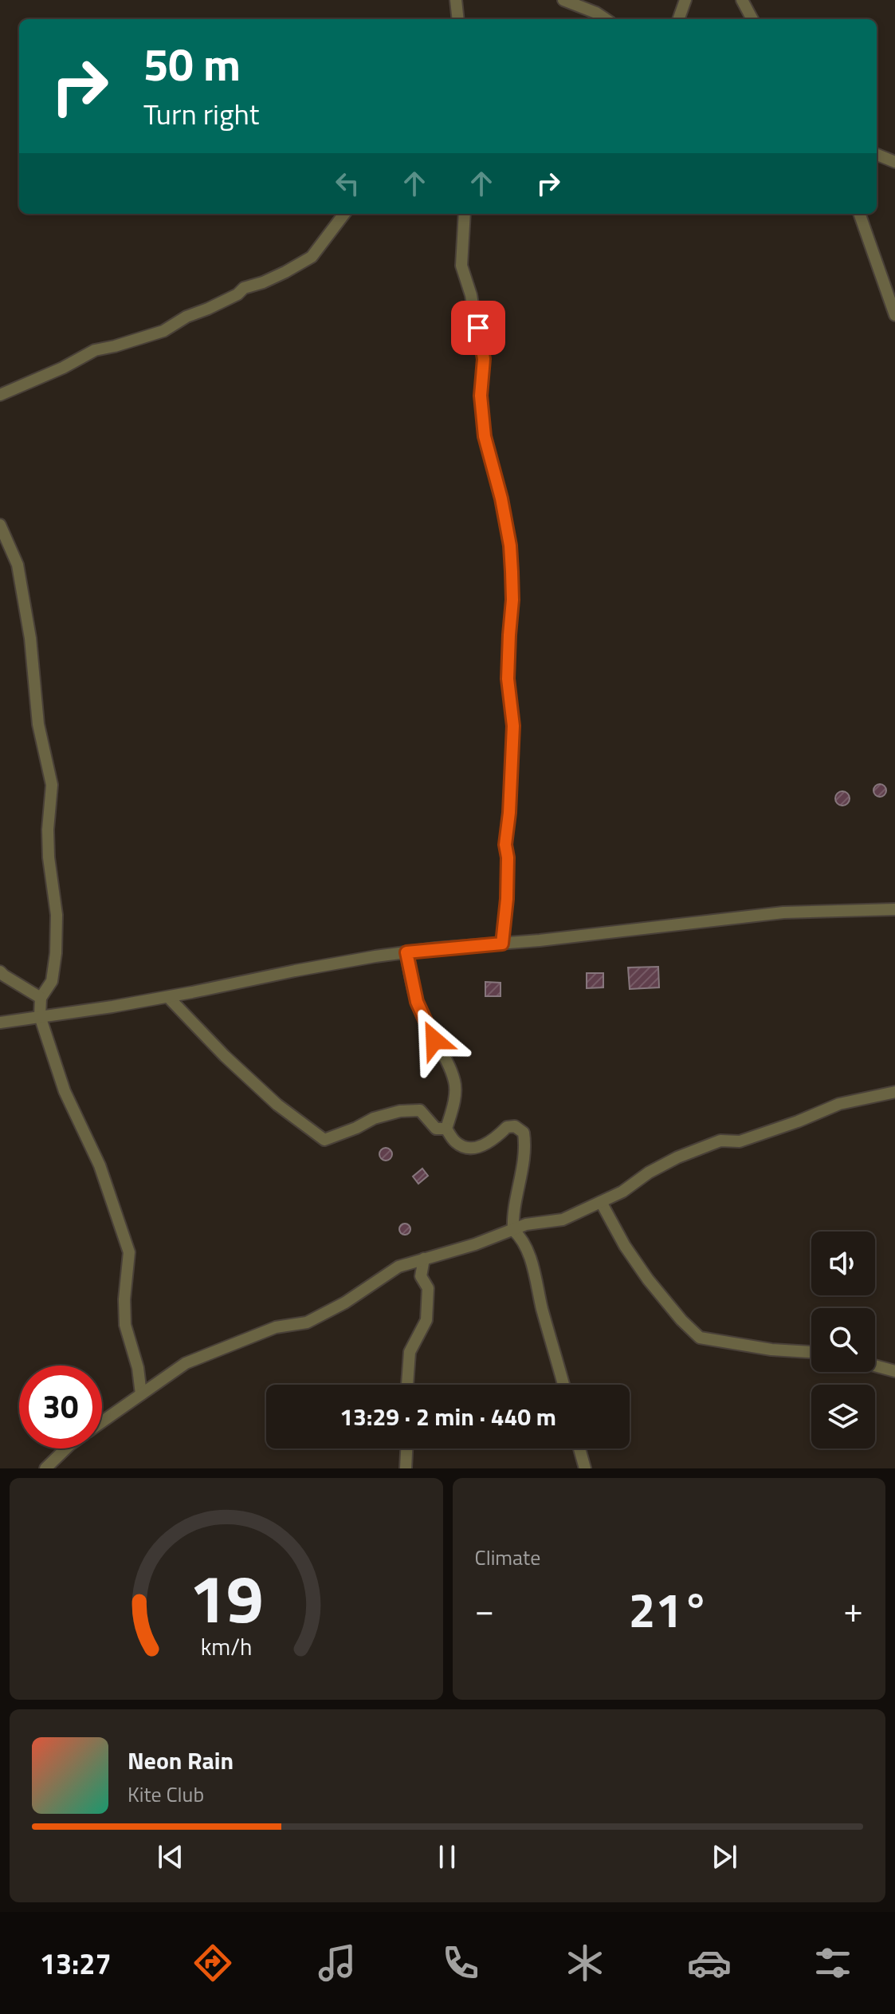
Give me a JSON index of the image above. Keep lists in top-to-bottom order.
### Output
{
  "page": {
    "turn": ["50 m", "Turn right"],
    "limit": "30",
    "trip": "13:29 · 2 min · 440 m",
    "tile": "Climate",
    "heat": ["−", "21°", "+"],
    "song": ["Neon Rain", "Kite Club"],
    "tabs": "13:27",
    "gauge": ["19", "km/h"]
  }
}
